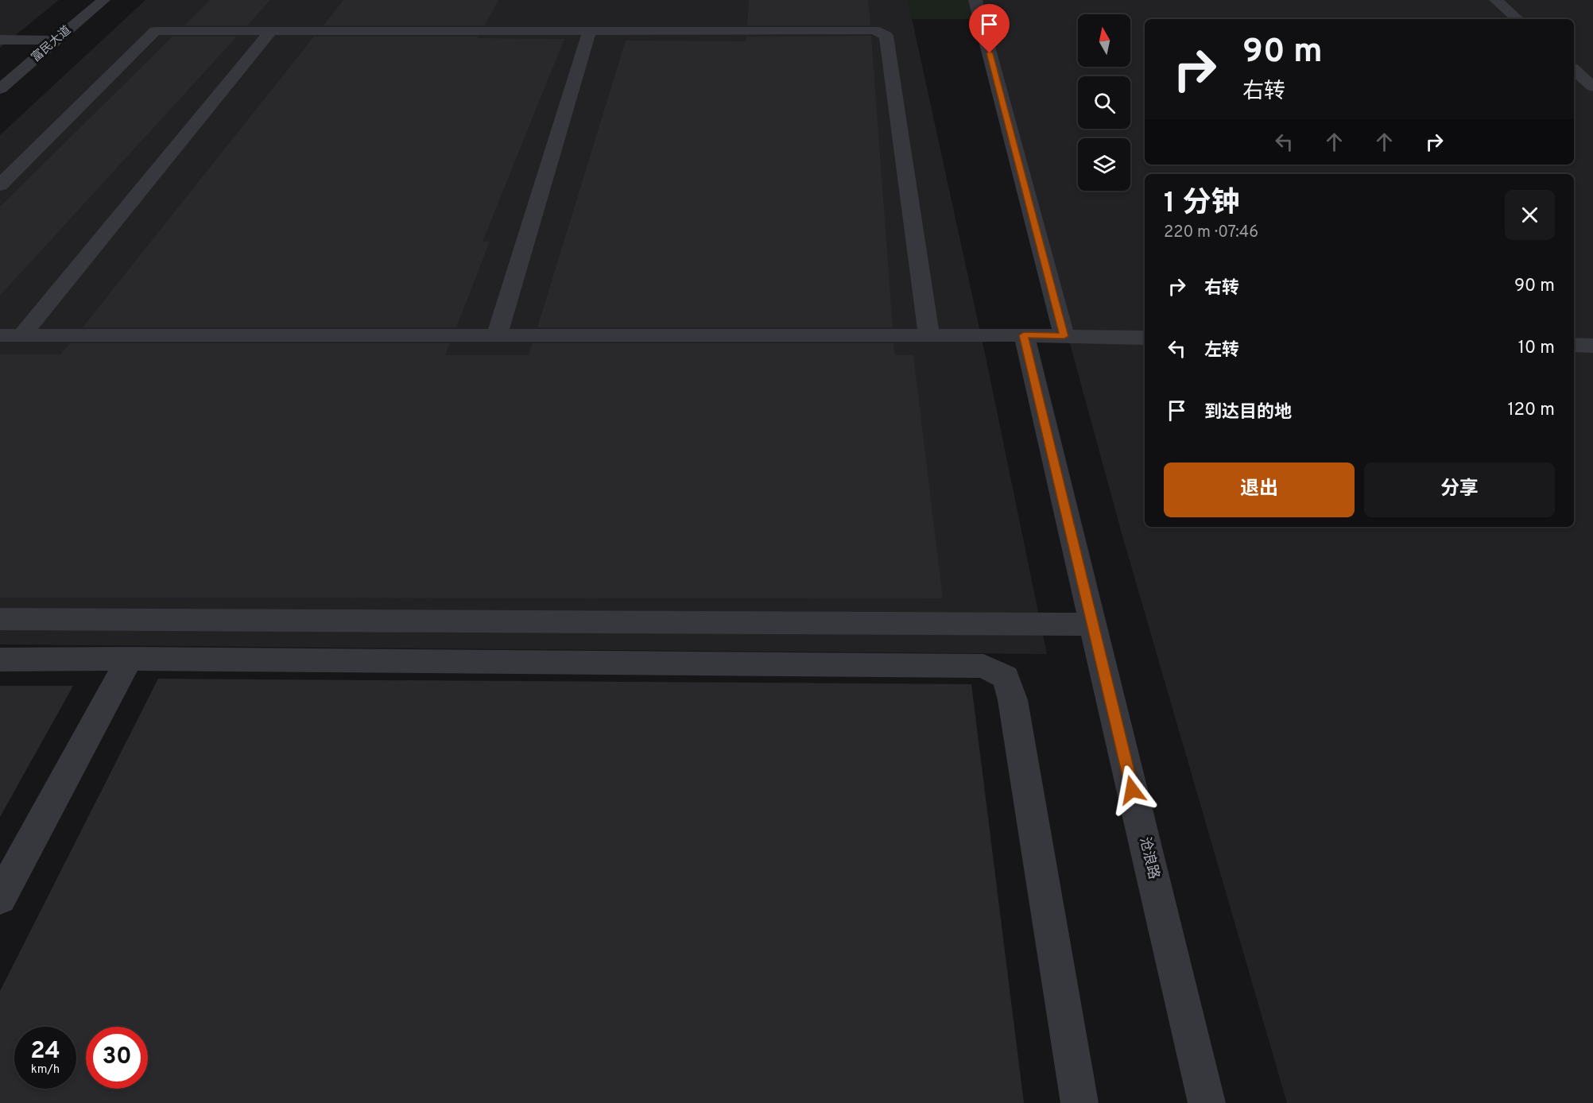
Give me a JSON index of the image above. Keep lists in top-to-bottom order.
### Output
{
  "streets": {
    "street": ["富民大道", "沧浪路"]
  },
  "north": "top",
  "page": {
    "turn": ["90 m", "右转"],
    "heading": ["1 分钟", "220 m · 07:46"],
    "list": [
      {
        "name": "右转",
        "value": "90 m"
      },
      {
        "name": "左转",
        "value": "10 m"
      },
      {
        "name": "到达目的地",
        "value": "120 m"
      }
    ],
    "buttons": ["退出", "分享"],
    "speed": "24 km/h",
    "limit": "30"
  }
}
